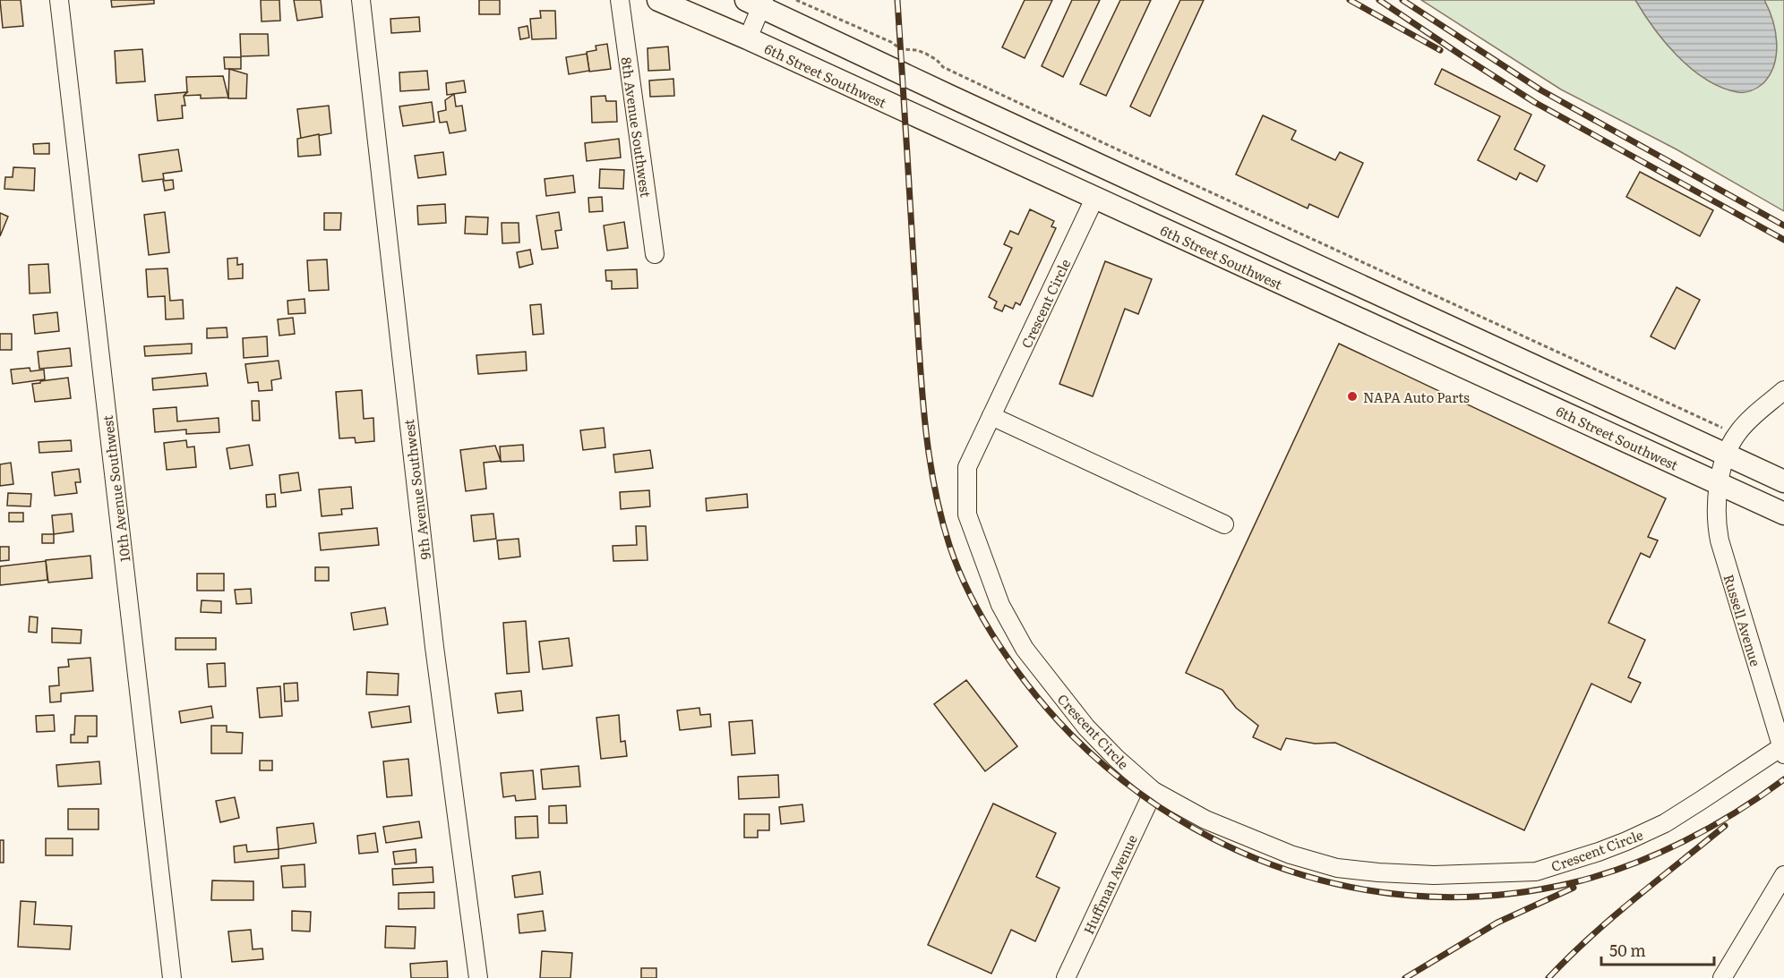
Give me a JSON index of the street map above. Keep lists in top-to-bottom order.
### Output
{
  "streets": {
    "main road": ["6th Street Southwest"],
    "street": [
      "8th Avenue Southwest",
      "Crescent Circle",
      "10th Avenue Southwest",
      "9th Avenue Southwest",
      "Russell Avenue",
      "Huffman Avenue"
    ]
  },
  "crossings": [
    ["6th Street Southwest", "Crescent Circle"],
    ["6th Street Southwest", "Russell Avenue"],
    ["Crescent Circle", "Russell Avenue"],
    ["Crescent Circle", "Huffman Avenue"]
  ],
  "places": ["NAPA Auto Parts"],
  "scale_bar": "50 m"
}
